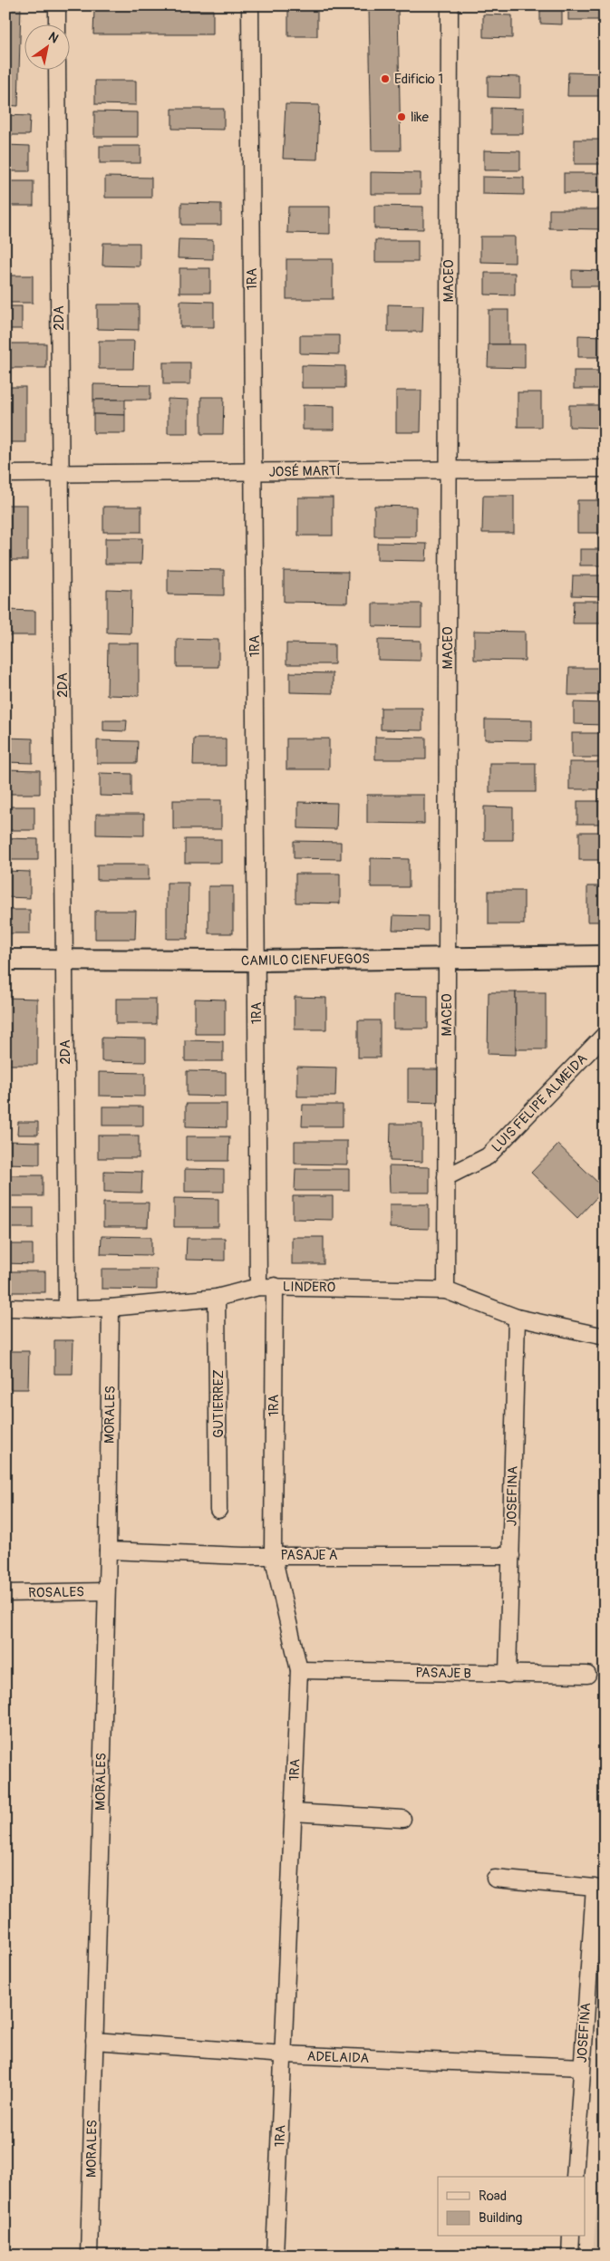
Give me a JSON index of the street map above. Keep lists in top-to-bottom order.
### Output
{
  "streets": {
    "street": [
      "1RA",
      "MACEO",
      "2DA",
      "JOSÉ MARTÍ",
      "CAMILO CIENFUEGOS",
      "LUIS FELIPE ALMEIDA",
      "LINDERO",
      "GUTIERREZ",
      "MORALES",
      "JOSEFINA",
      "PASAJE A",
      "ROSALES",
      "PASAJE B",
      "ADELAIDA"
    ]
  },
  "crossings": [
    ["1RA", "JOSÉ MARTÍ"],
    ["1RA", "CAMILO CIENFUEGOS"],
    ["1RA", "LINDERO"],
    ["1RA", "PASAJE A"],
    ["1RA", "PASAJE B"],
    ["1RA", "ADELAIDA"],
    ["MACEO", "JOSÉ MARTÍ"],
    ["MACEO", "CAMILO CIENFUEGOS"],
    ["MACEO", "LUIS FELIPE ALMEIDA"],
    ["MACEO", "LINDERO"],
    ["2DA", "JOSÉ MARTÍ"],
    ["2DA", "CAMILO CIENFUEGOS"],
    ["2DA", "LINDERO"],
    ["LINDERO", "GUTIERREZ"],
    ["LINDERO", "MORALES"],
    ["LINDERO", "JOSEFINA"],
    ["MORALES", "PASAJE A"],
    ["MORALES", "ROSALES"],
    ["MORALES", "ADELAIDA"],
    ["JOSEFINA", "PASAJE A"],
    ["JOSEFINA", "PASAJE B"],
    ["JOSEFINA", "ADELAIDA"]
  ],
  "places": ["Edificio 1", "like"],
  "legend": ["Road", "Building"],
  "north": "top right"
}
